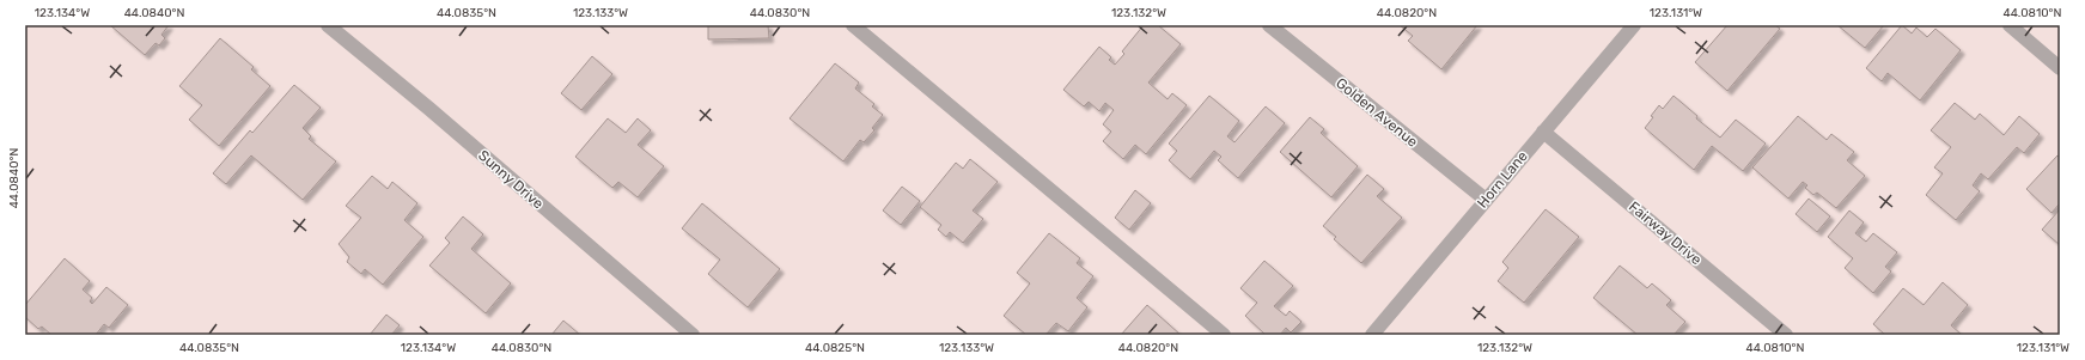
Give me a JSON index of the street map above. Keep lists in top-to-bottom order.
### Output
{
  "streets": {
    "street": [
      "Golden Avenue",
      "Sunny Drive",
      "Horn Lane",
      "Fairway Drive"
    ]
  },
  "crossings": [
    ["Golden Avenue", "Horn Lane"],
    ["Horn Lane", "Fairway Drive"]
  ],
  "coordinates": [
    "123.134°W",
    "44.0840°N",
    "44.0835°N",
    "123.133°W",
    "44.0830°N",
    "123.132°W",
    "44.0820°N",
    "123.131°W",
    "44.0810°N",
    "44.0825°N"
  ]
}
